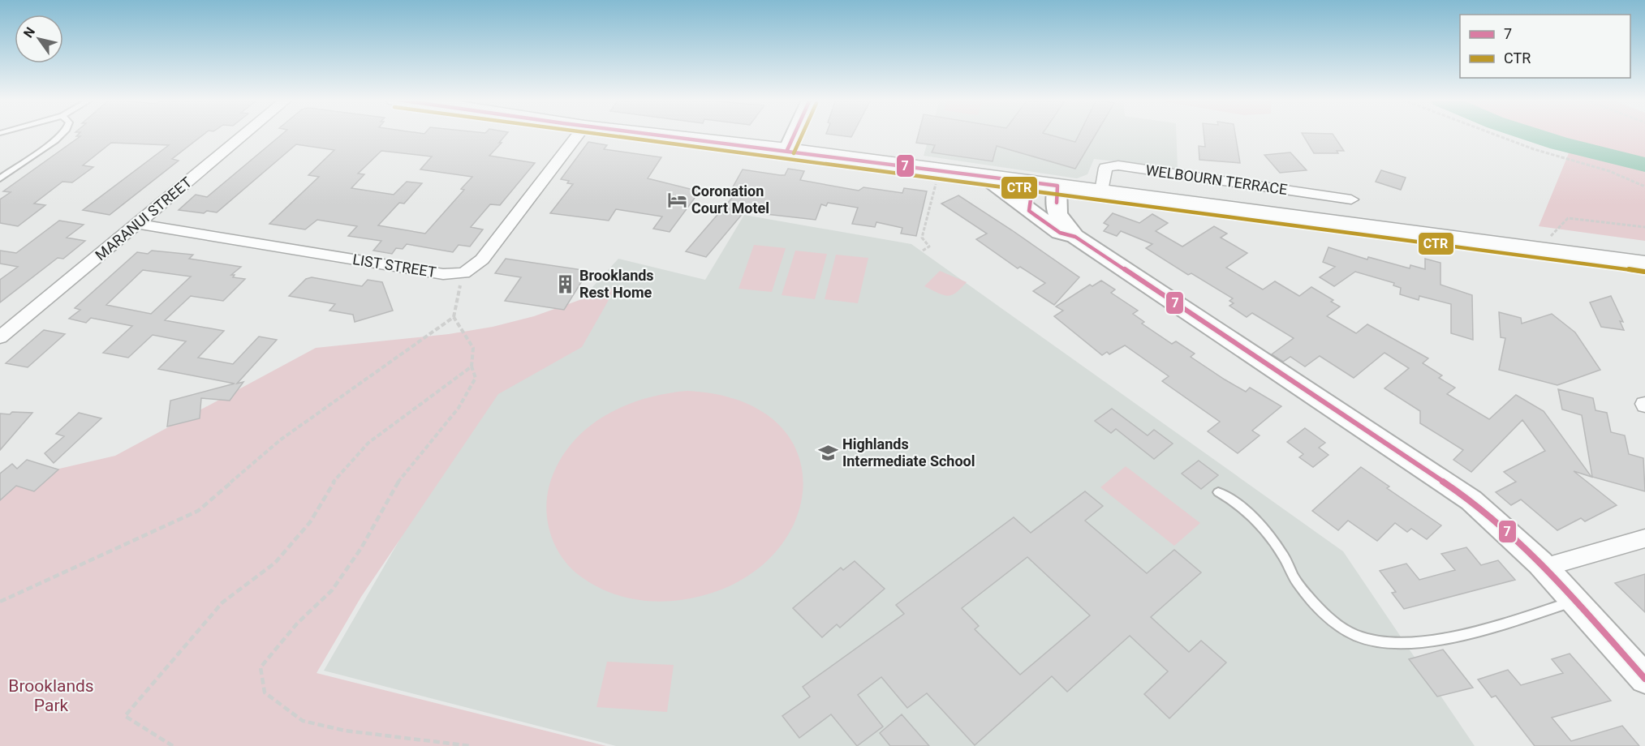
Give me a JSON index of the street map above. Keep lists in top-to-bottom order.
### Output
{
  "streets": {
    "street": ["WELBOURN TERRACE", "MARANUI STREET", "LIST STREET"]
  },
  "crossings": [
    ["MARANUI STREET", "LIST STREET"]
  ],
  "parks": ["Brooklands Park"],
  "places": {
    "hotel": ["Coronation Court Motel"],
    "building": ["Brooklands Rest Home"],
    "school or university": ["Highlands Intermediate School"]
  },
  "lines": ["transit line 7", "transit line CTR"],
  "legend": ["7", "CTR"],
  "north": "top left"
}
